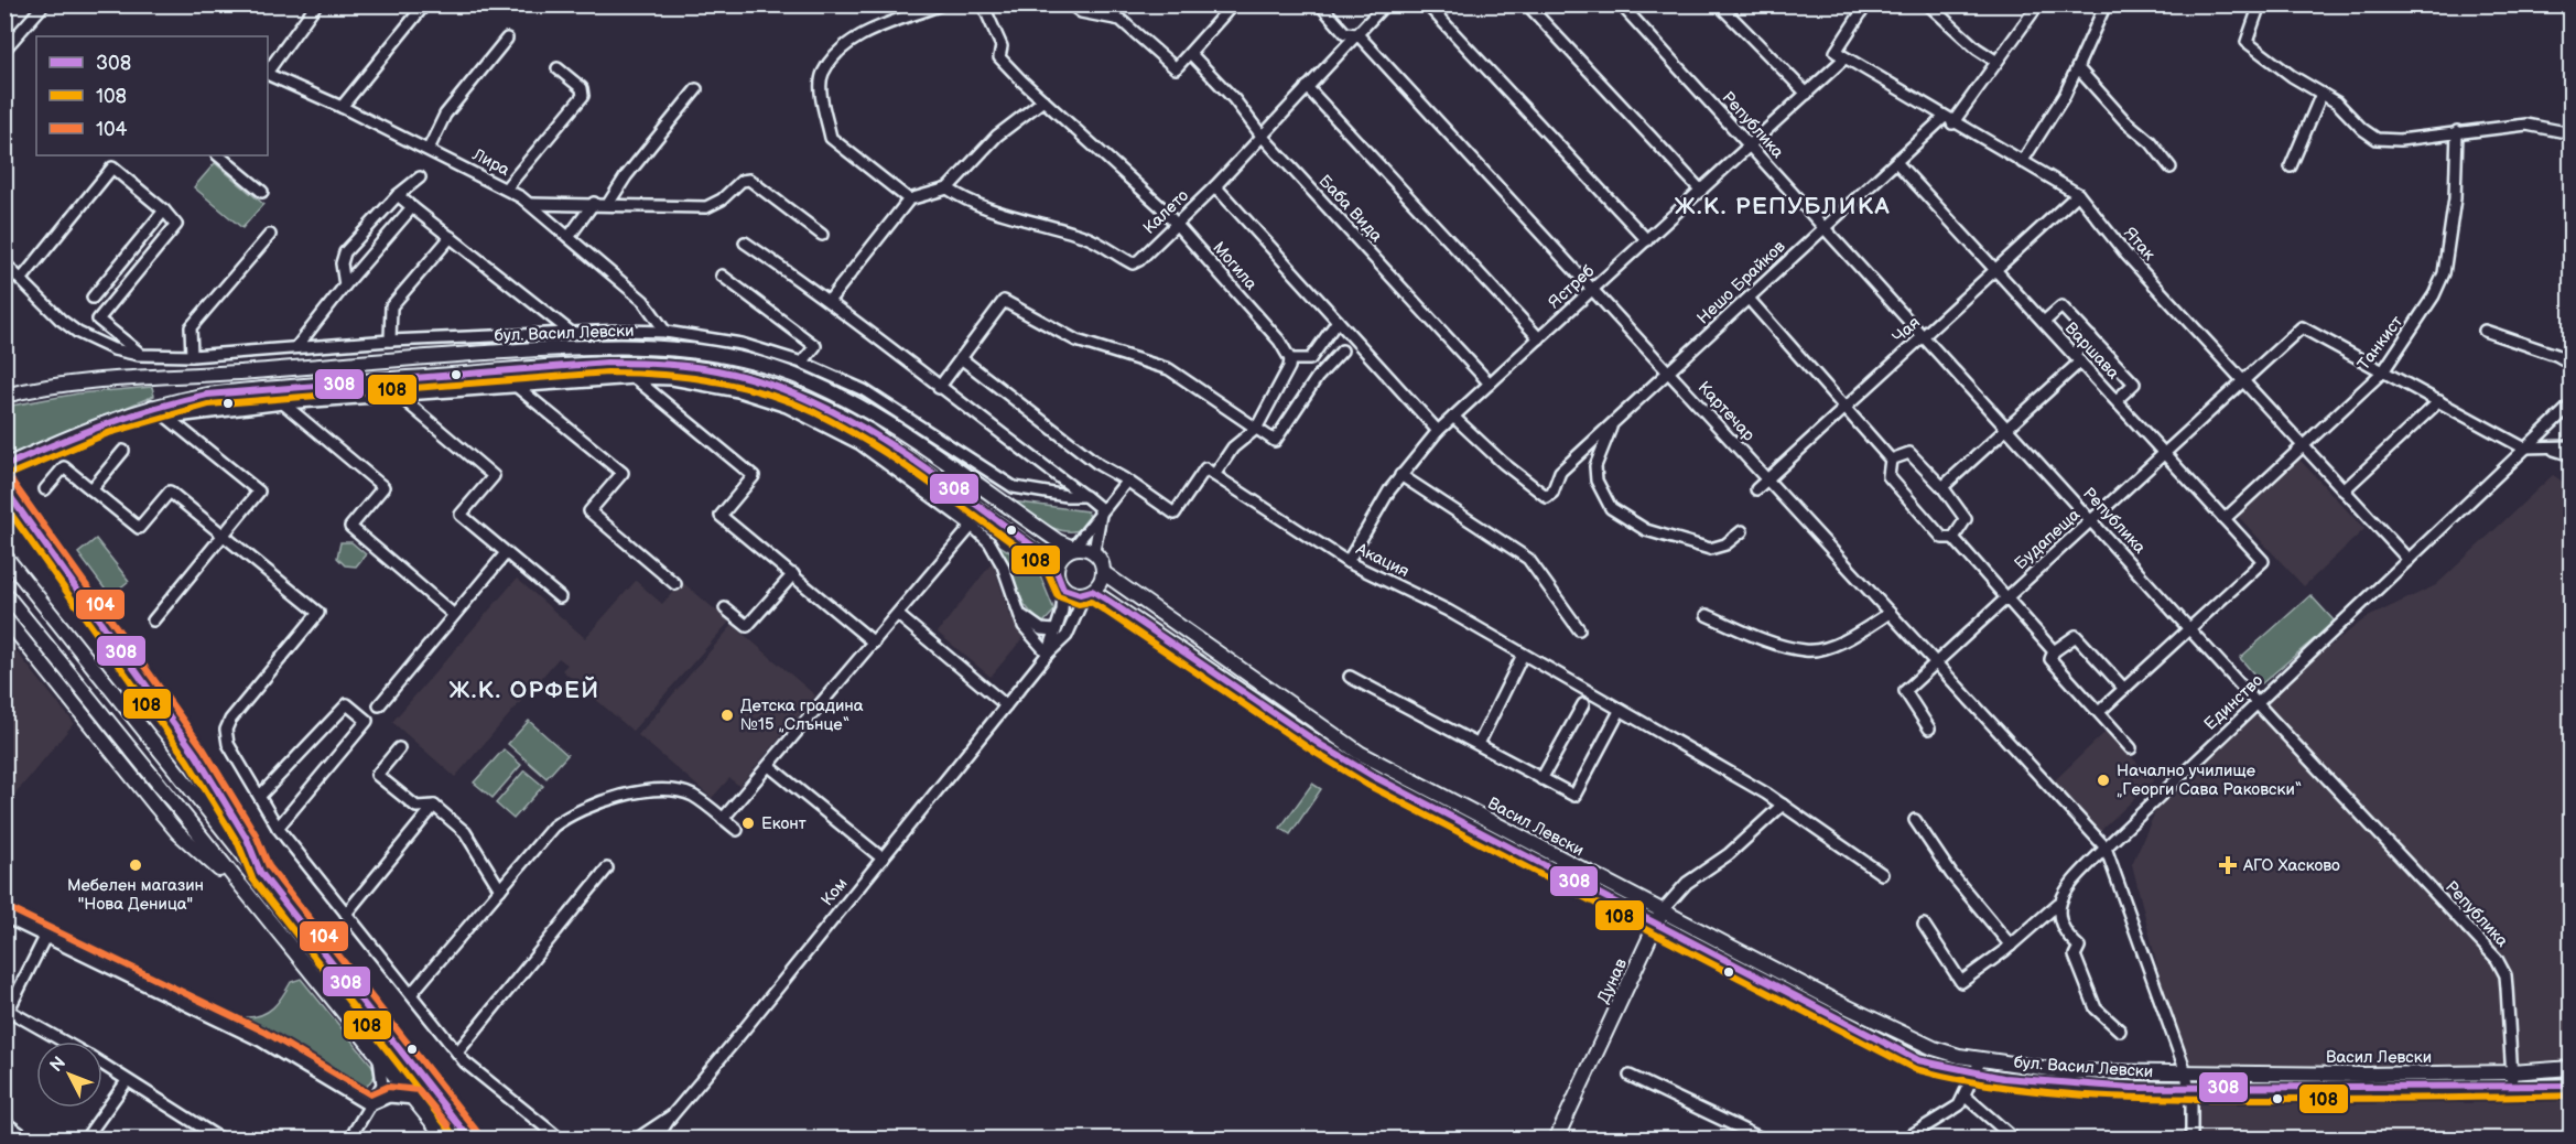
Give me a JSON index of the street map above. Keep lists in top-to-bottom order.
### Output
{
  "streets": {
    "main road": ["бул. Васил Левски", "Васил Левски", "Дунав"],
    "street": [
      "Република",
      "Лира",
      "Баба Вида",
      "Калето",
      "Ятак",
      "Могила",
      "Нешо Брайков",
      "Ястреб",
      "Чая",
      "Танкист",
      "Варшава",
      "Картечар",
      "Будапеща",
      "Акация",
      "Единство",
      "Ком"
    ]
  },
  "crossings": [
    ["Република", "Нешо Брайков"],
    ["Република", "Ястреб"],
    ["Република", "Чая"],
    ["Република", "Варшава"],
    ["Република", "Будапеща"],
    ["Република", "Единство"],
    ["Република", "Васил Левски"],
    ["Баба Вида", "Калето"],
    ["Баба Вида", "Ястреб"],
    ["Калето", "Могила"],
    ["Калето", "Картечар"],
    ["Ятак", "Нешо Брайков"],
    ["Ятак", "Ястреб"],
    ["Ятак", "Чая"],
    ["Ятак", "Танкист"],
    ["Ятак", "Будапеща"],
    ["Ятак", "Единство"],
    ["Нешо Брайков", "Ястреб"],
    ["Нешо Брайков", "Варшава"],
    ["Нешо Брайков", "Картечар"],
    ["Ястреб", "Картечар"],
    ["Ястреб", "Акация"],
    ["Чая", "Варшава"],
    ["Чая", "Картечар"],
    ["бул. Васил Левски", "Васил Левски"],
    ["бул. Васил Левски", "Ком"],
    ["Танкист", "Варшава"],
    ["Танкист", "Будапеща"],
    ["Варшава", "Будапеща"],
    ["Картечар", "Будапеща"],
    ["Картечар", "Единство"],
    ["Акация", "Дунав"],
    ["Васил Левски", "Ком"],
    ["Васил Левски", "Дунав"]
  ],
  "districts": ["Ж.К. РЕПУБЛИКА", "Ж.К. ОРФЕЙ"],
  "places": {
    "other": [
      "Детска градина №15 „Слънце“",
      "Начално училище „Георги Сава Раковски“",
      "Еконт",
      "Мебелен магазин \"Нова Деница\""
    ],
    "health": ["АГО Хасково"]
  },
  "lines": ["transit line 308", "transit line 108", "transit line 104"],
  "legend": ["308", "108", "104"],
  "north": "top left"
}
